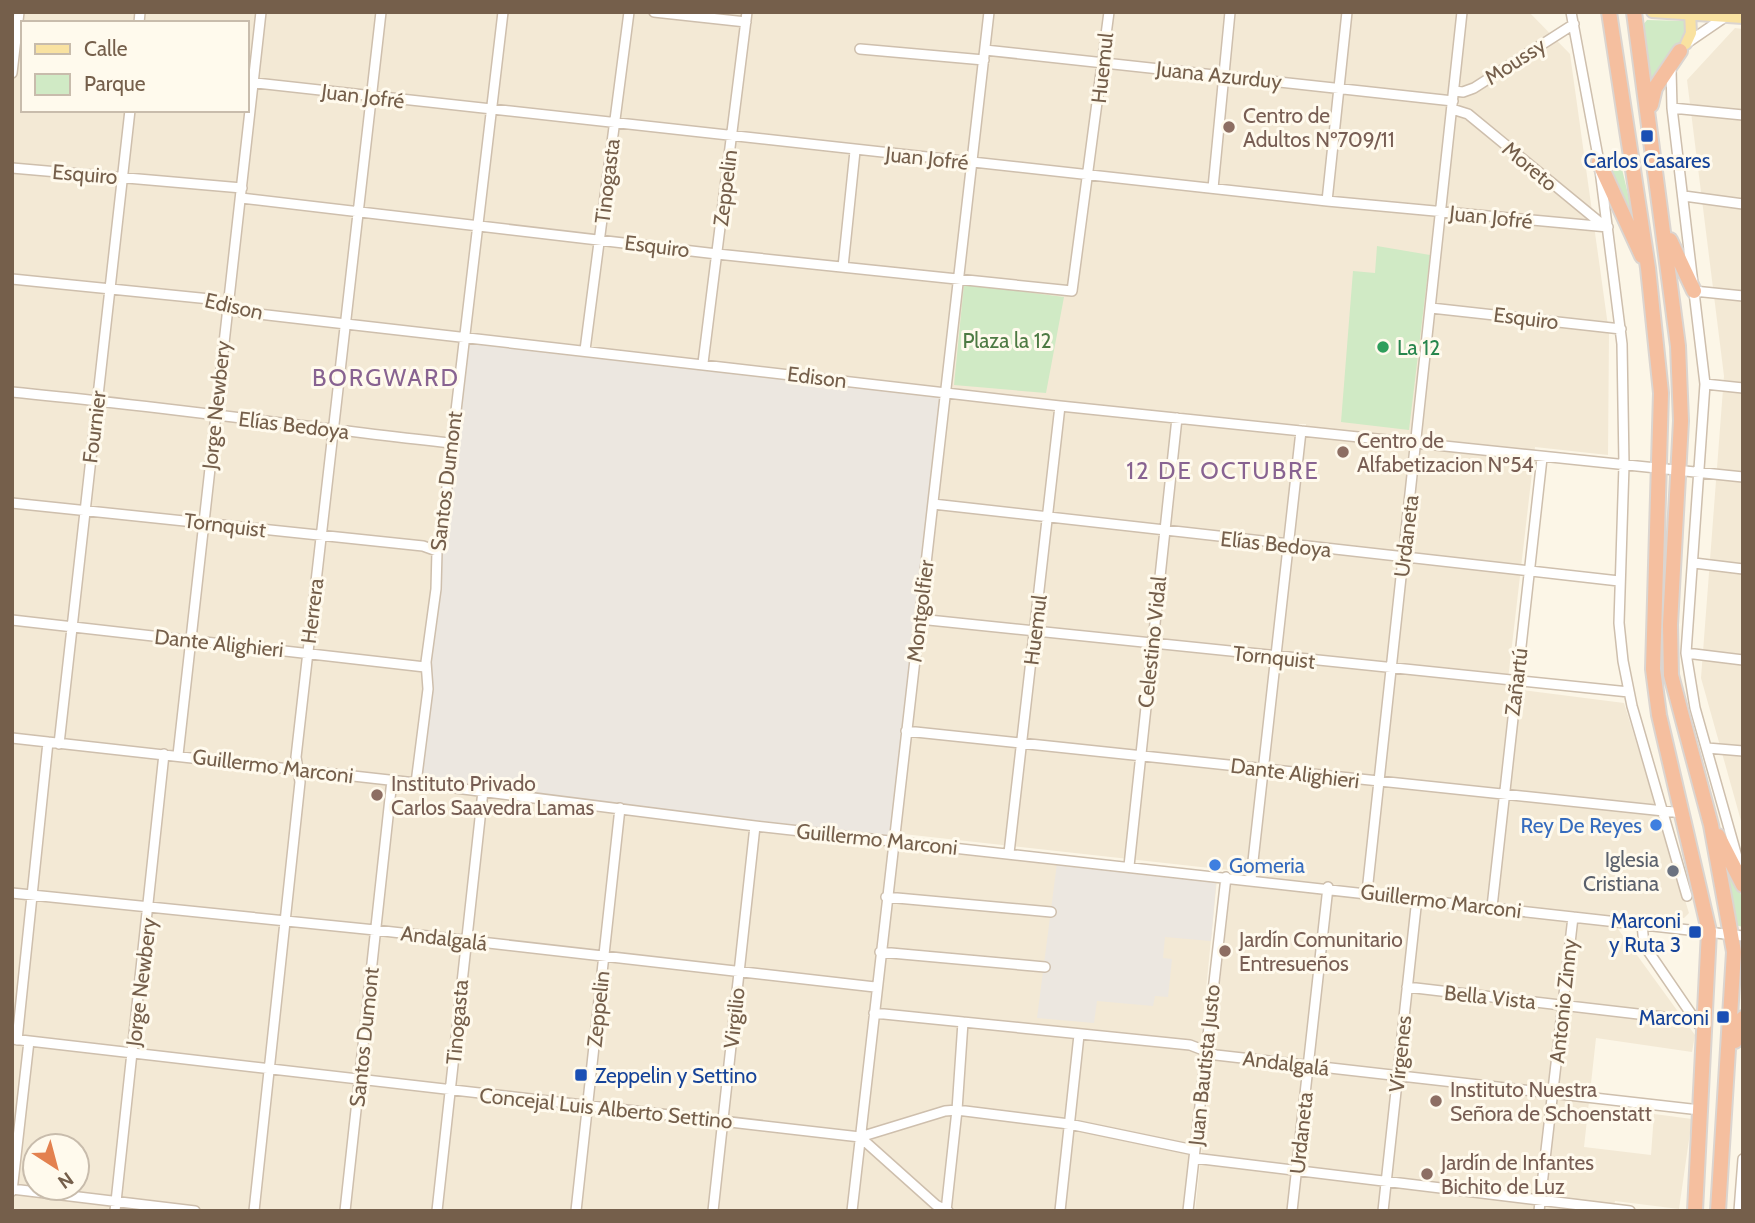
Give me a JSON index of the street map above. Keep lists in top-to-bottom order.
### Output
{
  "streets": {
    "street": [
      "Moussy",
      "Huemul",
      "Juana Azurduy",
      "Juan Jofré",
      "Moreto",
      "Esquiro",
      "Tinogasta",
      "Zeppelin",
      "Edison",
      "Jorge Newbery",
      "Elías Bedoya",
      "Fournier",
      "Santos Dumont",
      "Tornquist",
      "Urdaneta",
      "Herrera",
      "Montgolfier",
      "Celestino Vidal",
      "Dante Alighieri",
      "Zañartú",
      "Guillermo Marconi",
      "Andalgalá",
      "Bella Vista",
      "Antonio Zinny",
      "Virgilio",
      "Vírgenes",
      "Juan Bautista Justo",
      "Concejal Luis Alberto Settino"
    ]
  },
  "crossings": [
    ["Moussy", "Juana Azurduy"],
    ["Moussy", "Moreto"],
    ["Moussy", "Urdaneta"],
    ["Huemul", "Juana Azurduy"],
    ["Huemul", "Juan Jofré"],
    ["Huemul", "Esquiro"],
    ["Huemul", "Edison"],
    ["Huemul", "Elías Bedoya"],
    ["Huemul", "Tornquist"],
    ["Huemul", "Dante Alighieri"],
    ["Huemul", "Guillermo Marconi"],
    ["Juana Azurduy", "Moreto"],
    ["Juana Azurduy", "Urdaneta"],
    ["Juana Azurduy", "Montgolfier"],
    ["Juan Jofré", "Moreto"],
    ["Juan Jofré", "Tinogasta"],
    ["Juan Jofré", "Zeppelin"],
    ["Juan Jofré", "Jorge Newbery"],
    ["Juan Jofré", "Santos Dumont"],
    ["Juan Jofré", "Urdaneta"],
    ["Juan Jofré", "Herrera"],
    ["Juan Jofré", "Montgolfier"],
    ["Moreto", "Urdaneta"],
    ["Esquiro", "Tinogasta"],
    ["Esquiro", "Zeppelin"],
    ["Esquiro", "Jorge Newbery"],
    ["Esquiro", "Fournier"],
    ["Esquiro", "Santos Dumont"],
    ["Esquiro", "Urdaneta"],
    ["Esquiro", "Herrera"],
    ["Esquiro", "Montgolfier"],
    ["Tinogasta", "Edison"],
    ["Tinogasta", "Guillermo Marconi"],
    ["Tinogasta", "Andalgalá"],
    ["Tinogasta", "Concejal Luis Alberto Settino"],
    ["Zeppelin", "Edison"],
    ["Zeppelin", "Guillermo Marconi"],
    ["Zeppelin", "Andalgalá"],
    ["Zeppelin", "Concejal Luis Alberto Settino"],
    ["Edison", "Jorge Newbery"],
    ["Edison", "Fournier"],
    ["Edison", "Santos Dumont"],
    ["Edison", "Urdaneta"],
    ["Edison", "Herrera"],
    ["Edison", "Montgolfier"],
    ["Edison", "Celestino Vidal"],
    ["Edison", "Zañartú"],
    ["Jorge Newbery", "Elías Bedoya"],
    ["Jorge Newbery", "Tornquist"],
    ["Jorge Newbery", "Dante Alighieri"],
    ["Jorge Newbery", "Guillermo Marconi"],
    ["Jorge Newbery", "Andalgalá"],
    ["Jorge Newbery", "Concejal Luis Alberto Settino"],
    ["Elías Bedoya", "Fournier"],
    ["Elías Bedoya", "Santos Dumont"],
    ["Elías Bedoya", "Urdaneta"],
    ["Elías Bedoya", "Herrera"],
    ["Elías Bedoya", "Montgolfier"],
    ["Elías Bedoya", "Celestino Vidal"],
    ["Elías Bedoya", "Zañartú"],
    ["Fournier", "Tornquist"],
    ["Fournier", "Dante Alighieri"],
    ["Fournier", "Guillermo Marconi"],
    ["Santos Dumont", "Tornquist"],
    ["Santos Dumont", "Dante Alighieri"],
    ["Santos Dumont", "Guillermo Marconi"],
    ["Santos Dumont", "Andalgalá"],
    ["Santos Dumont", "Concejal Luis Alberto Settino"],
    ["Tornquist", "Urdaneta"],
    ["Tornquist", "Herrera"],
    ["Tornquist", "Montgolfier"],
    ["Tornquist", "Celestino Vidal"],
    ["Tornquist", "Zañartú"],
    ["Urdaneta", "Dante Alighieri"],
    ["Urdaneta", "Guillermo Marconi"],
    ["Urdaneta", "Andalgalá"],
    ["Urdaneta", "Concejal Luis Alberto Settino"],
    ["Herrera", "Dante Alighieri"],
    ["Herrera", "Guillermo Marconi"],
    ["Herrera", "Andalgalá"],
    ["Herrera", "Concejal Luis Alberto Settino"],
    ["Montgolfier", "Dante Alighieri"],
    ["Montgolfier", "Guillermo Marconi"],
    ["Montgolfier", "Andalgalá"],
    ["Montgolfier", "Concejal Luis Alberto Settino"],
    ["Celestino Vidal", "Dante Alighieri"],
    ["Celestino Vidal", "Guillermo Marconi"],
    ["Dante Alighieri", "Zañartú"],
    ["Zañartú", "Guillermo Marconi"],
    ["Guillermo Marconi", "Antonio Zinny"],
    ["Guillermo Marconi", "Virgilio"],
    ["Guillermo Marconi", "Vírgenes"],
    ["Guillermo Marconi", "Juan Bautista Justo"],
    ["Andalgalá", "Antonio Zinny"],
    ["Andalgalá", "Virgilio"],
    ["Andalgalá", "Vírgenes"],
    ["Andalgalá", "Juan Bautista Justo"],
    ["Bella Vista", "Antonio Zinny"],
    ["Bella Vista", "Vírgenes"],
    ["Antonio Zinny", "Concejal Luis Alberto Settino"],
    ["Virgilio", "Concejal Luis Alberto Settino"],
    ["Vírgenes", "Concejal Luis Alberto Settino"],
    ["Juan Bautista Justo", "Concejal Luis Alberto Settino"]
  ],
  "districts": ["BORGWARD", "12 DE OCTUBRE"],
  "parks": ["Plaza la 12"],
  "places": {
    "other": [
      "Centro de Adultos Nº709/11",
      "La 12",
      "Centro de Alfabetizacion Nº54",
      "Instituto Privado Carlos Saavedra Lamas",
      "Rey De Reyes",
      "Gomeria",
      "Iglesia Cristiana",
      "Jardín Comunitario Entresueños",
      "Instituto Nuestra Señora de Schoenstatt",
      "Jardín de Infantes Bichito de Luz"
    ],
    "transit": [
      "Carlos Casares",
      "Marconi y Ruta 3",
      "Marconi",
      "Zeppelin y Settino"
    ]
  },
  "legend": ["Calle", "Parque"],
  "north": "bottom right"
}
